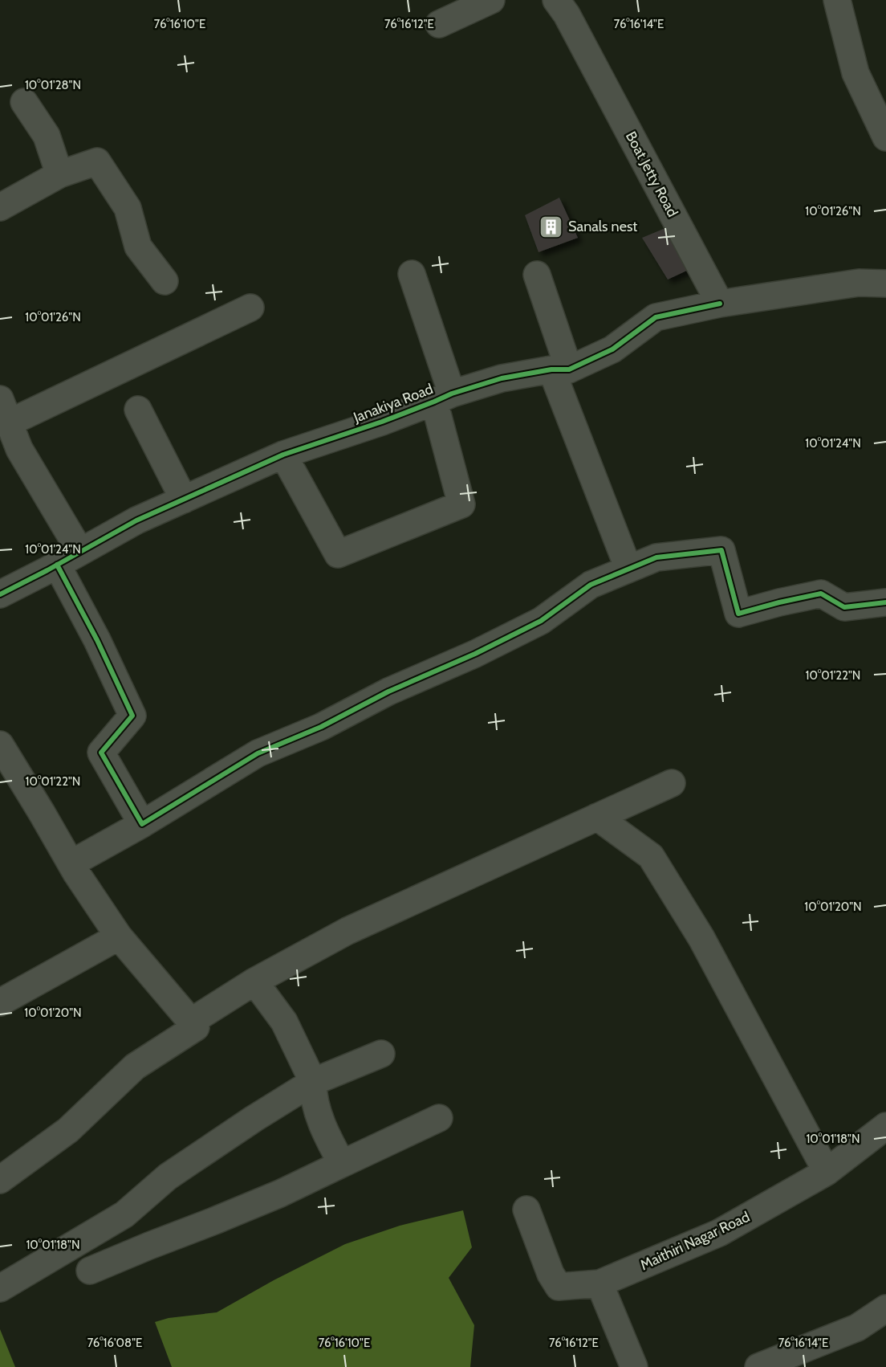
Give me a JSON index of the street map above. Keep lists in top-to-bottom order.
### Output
{
  "streets": {
    "street": ["Boat Jetty Road", "Janakiya Road", "Maithiri Nagar Road"]
  },
  "crossings": [
    ["Boat Jetty Road", "Janakiya Road"]
  ],
  "places": {
    "building": ["Sanals nest"]
  },
  "coordinates": [
    "76°16'10\"E",
    "76°16'12\"E",
    "76°16'14\"E",
    "10°01'28\"N",
    "10°01'26\"N",
    "10°01'24\"N",
    "10°01'22\"N",
    "10°01'20\"N",
    "10°01'18\"N",
    "76°16'08\"E"
  ]
}
